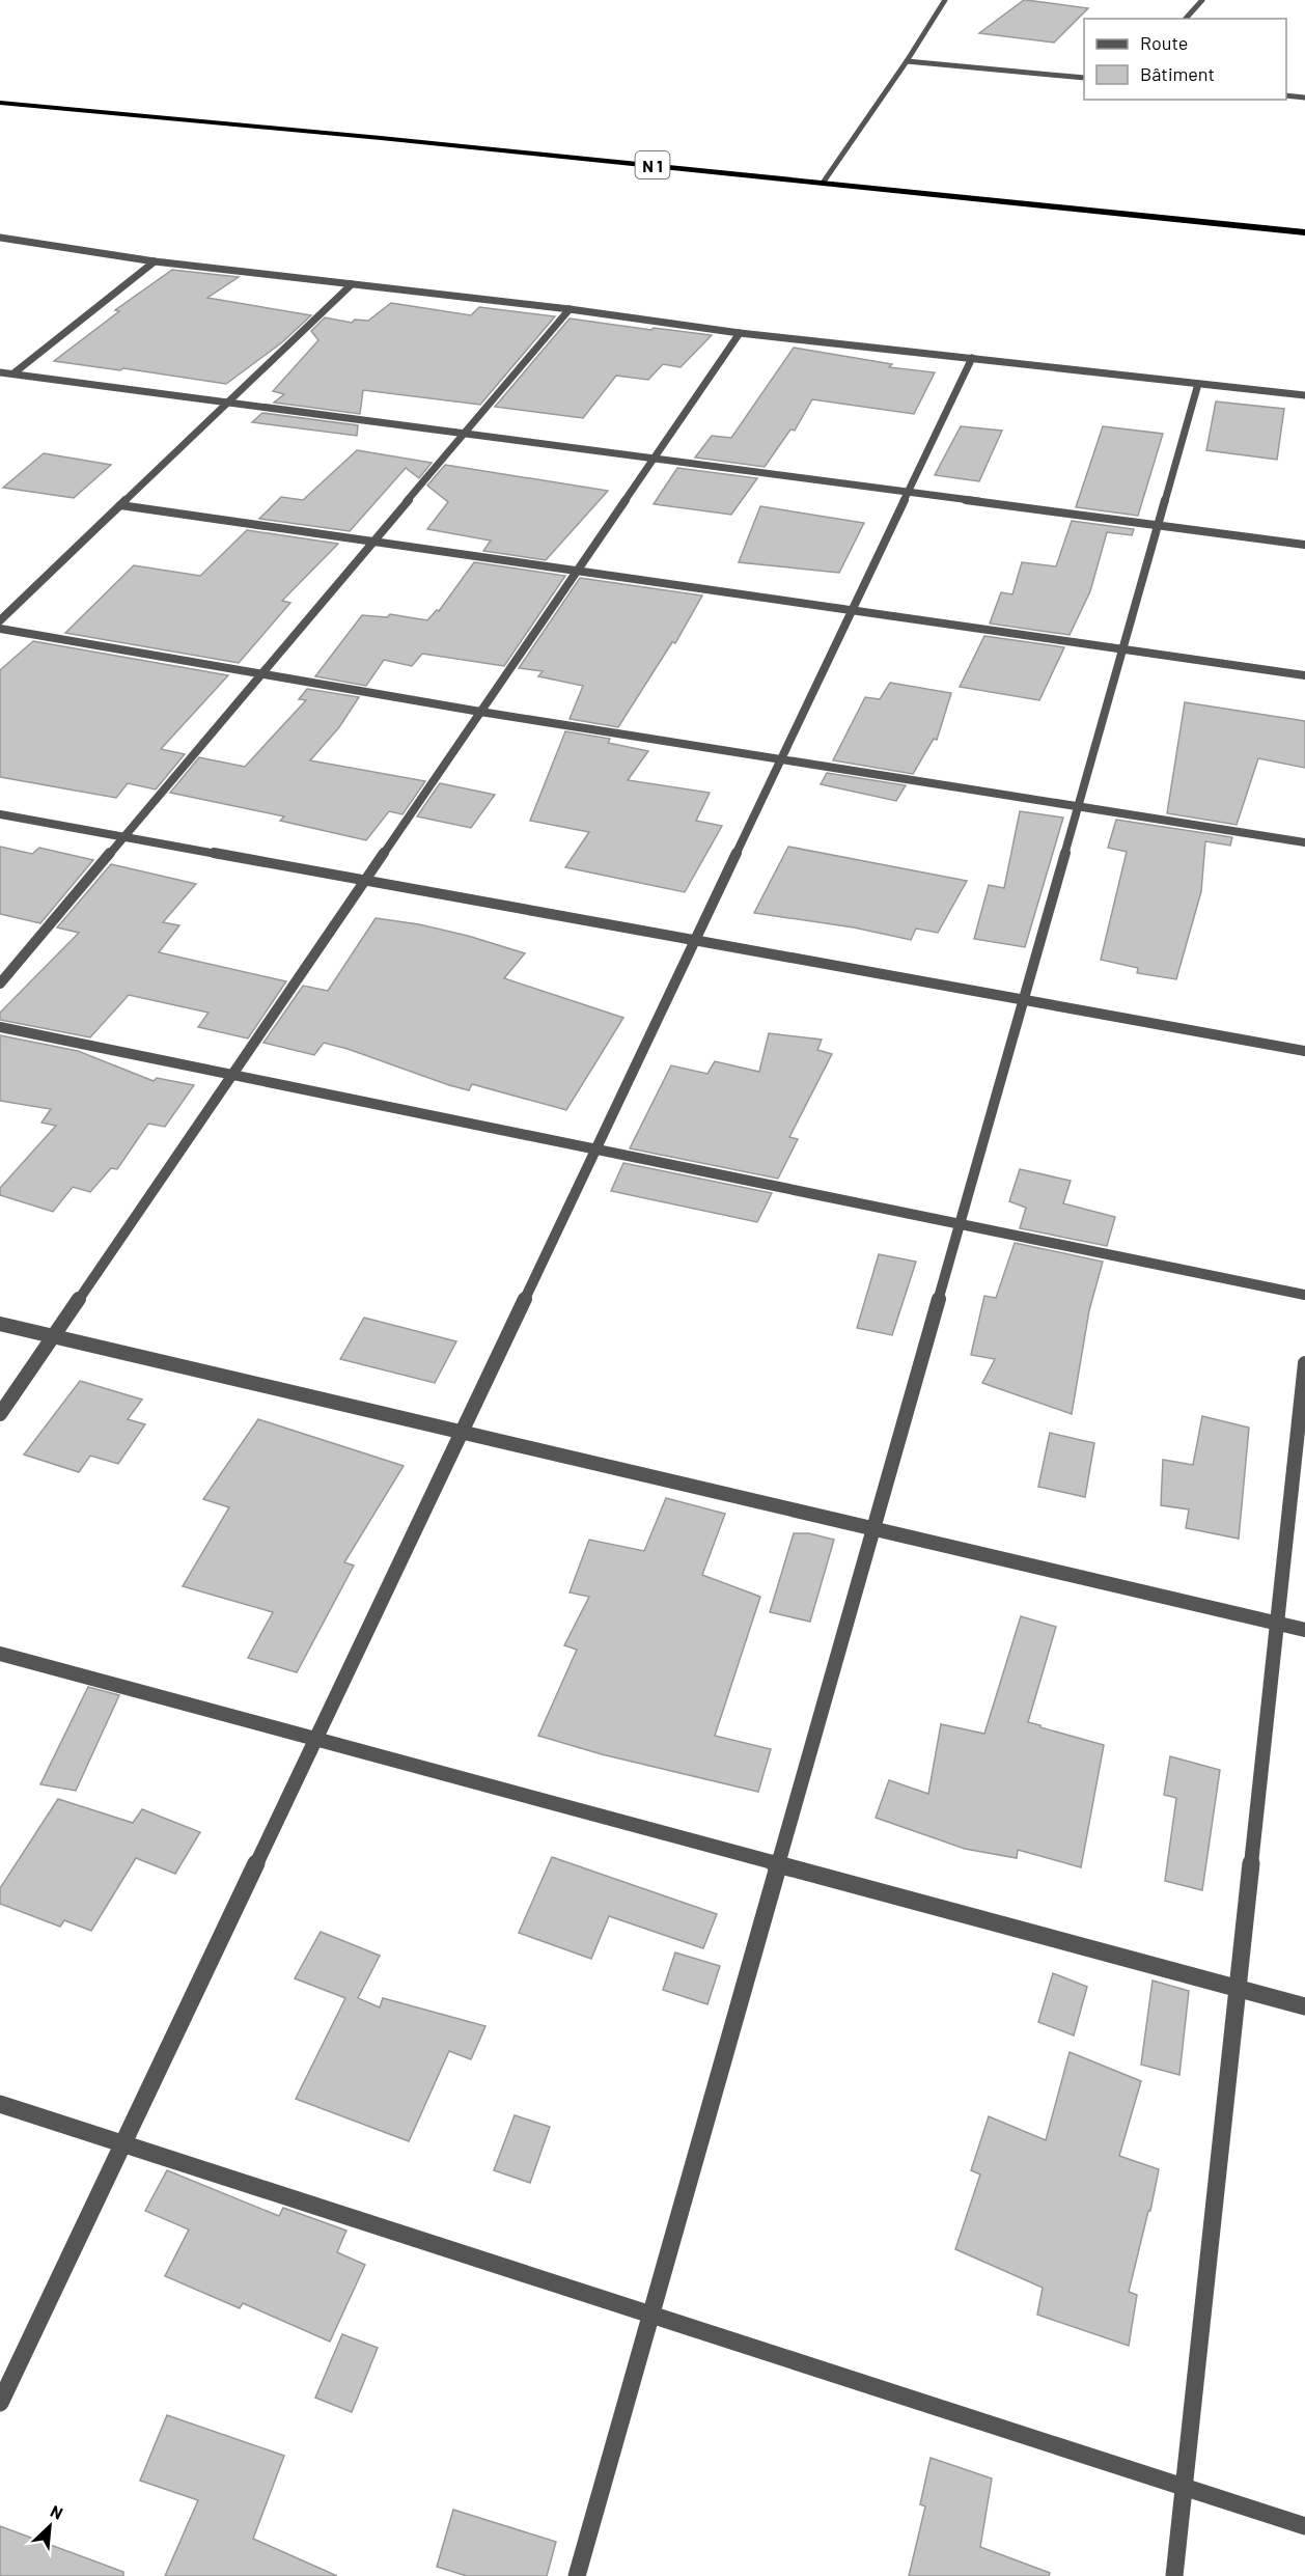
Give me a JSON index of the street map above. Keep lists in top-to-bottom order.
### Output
{
  "streets": {
    "highway": ["N 1"]
  },
  "legend": ["Route", "Bâtiment"],
  "north": "top right"
}
